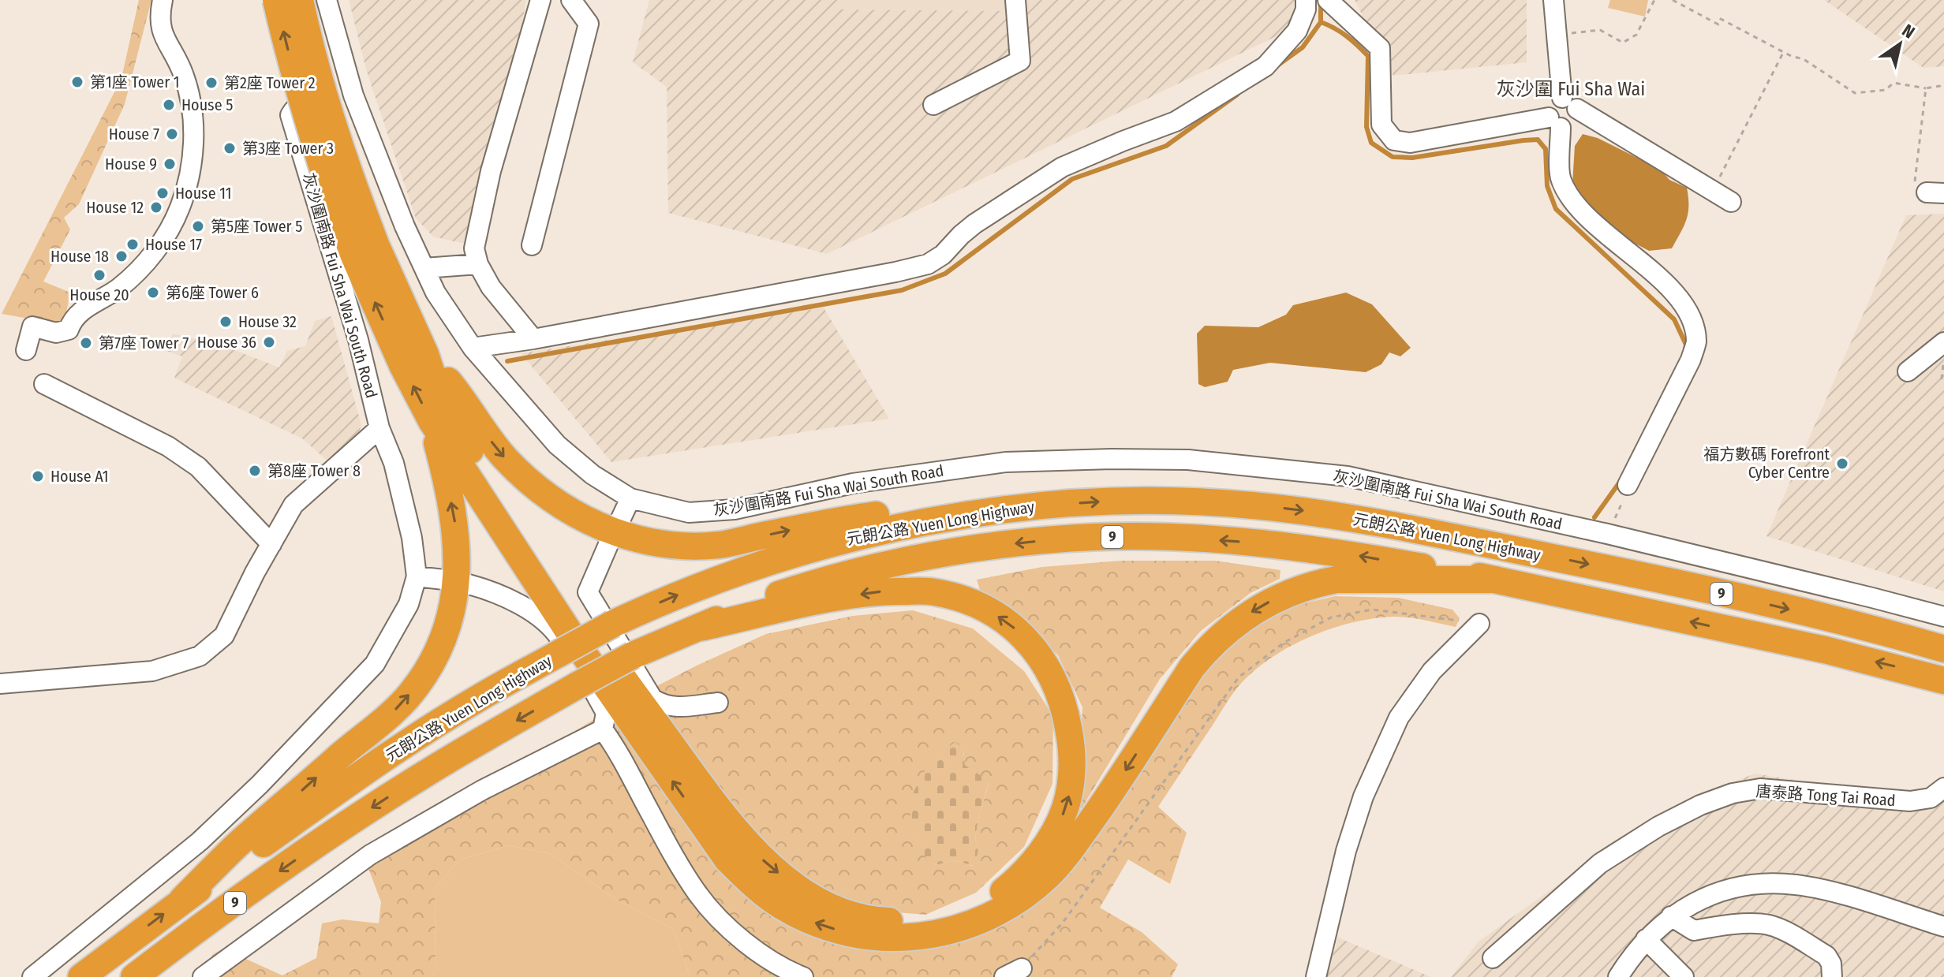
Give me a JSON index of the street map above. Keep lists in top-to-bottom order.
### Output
{
  "streets": {
    "highway": ["元朗公路 Yuen Long Highway", "9"],
    "street": ["灰沙圍南路 Fui Sha Wai South Road", "唐泰路 Tong Tai Road"]
  },
  "districts": ["灰沙圍 Fui Sha Wai"],
  "places": [
    "第1座 Tower 1",
    "第2座 Tower 2",
    "House 5",
    "House 7",
    "第3座 Tower 3",
    "House 9",
    "House 11",
    "House 12",
    "第5座 Tower 5",
    "House 17",
    "House 18",
    "House 20",
    "第6座 Tower 6",
    "House 32",
    "House 36",
    "第7座 Tower 7",
    "福方數碼 Forefront Cyber Centre",
    "第8座 Tower 8",
    "House A1"
  ],
  "north": "top right"
}
